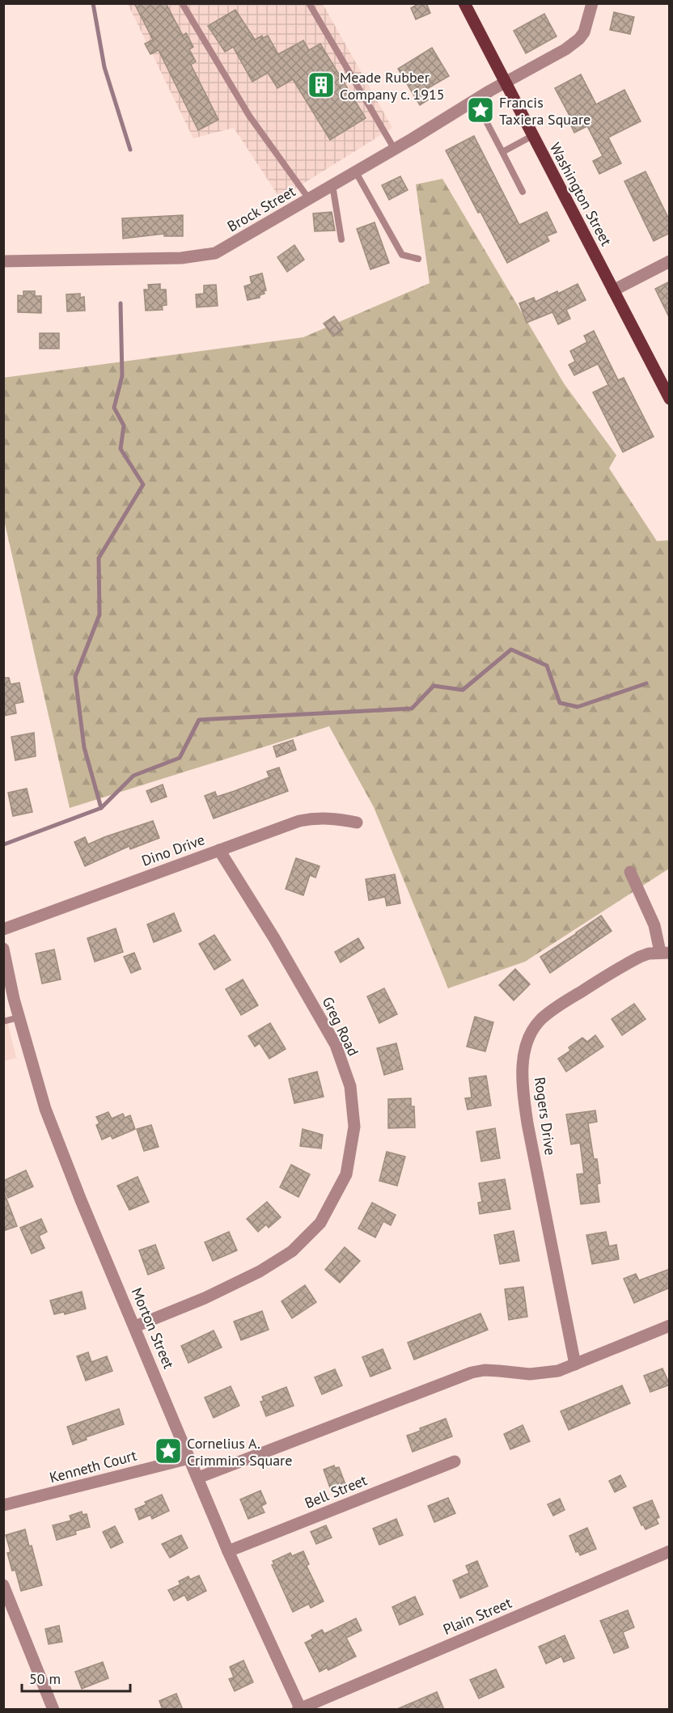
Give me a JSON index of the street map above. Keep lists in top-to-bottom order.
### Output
{
  "streets": {
    "main road": ["Washington Street"],
    "street": [
      "Brock Street",
      "Dino Drive",
      "Greg Road",
      "Rogers Drive",
      "Morton Street",
      "Kenneth Court",
      "Bell Street",
      "Plain Street"
    ]
  },
  "crossings": [
    ["Washington Street", "Brock Street"],
    ["Dino Drive", "Greg Road"],
    ["Greg Road", "Morton Street"],
    ["Morton Street", "Kenneth Court"],
    ["Morton Street", "Bell Street"],
    ["Morton Street", "Plain Street"]
  ],
  "places": {
    "building": ["Meade Rubber Company c. 1915"],
    "place": ["Francis Taxiera Square", "Cornelius A. Crimmins Square"]
  },
  "scale_bar": "50 m"
}
